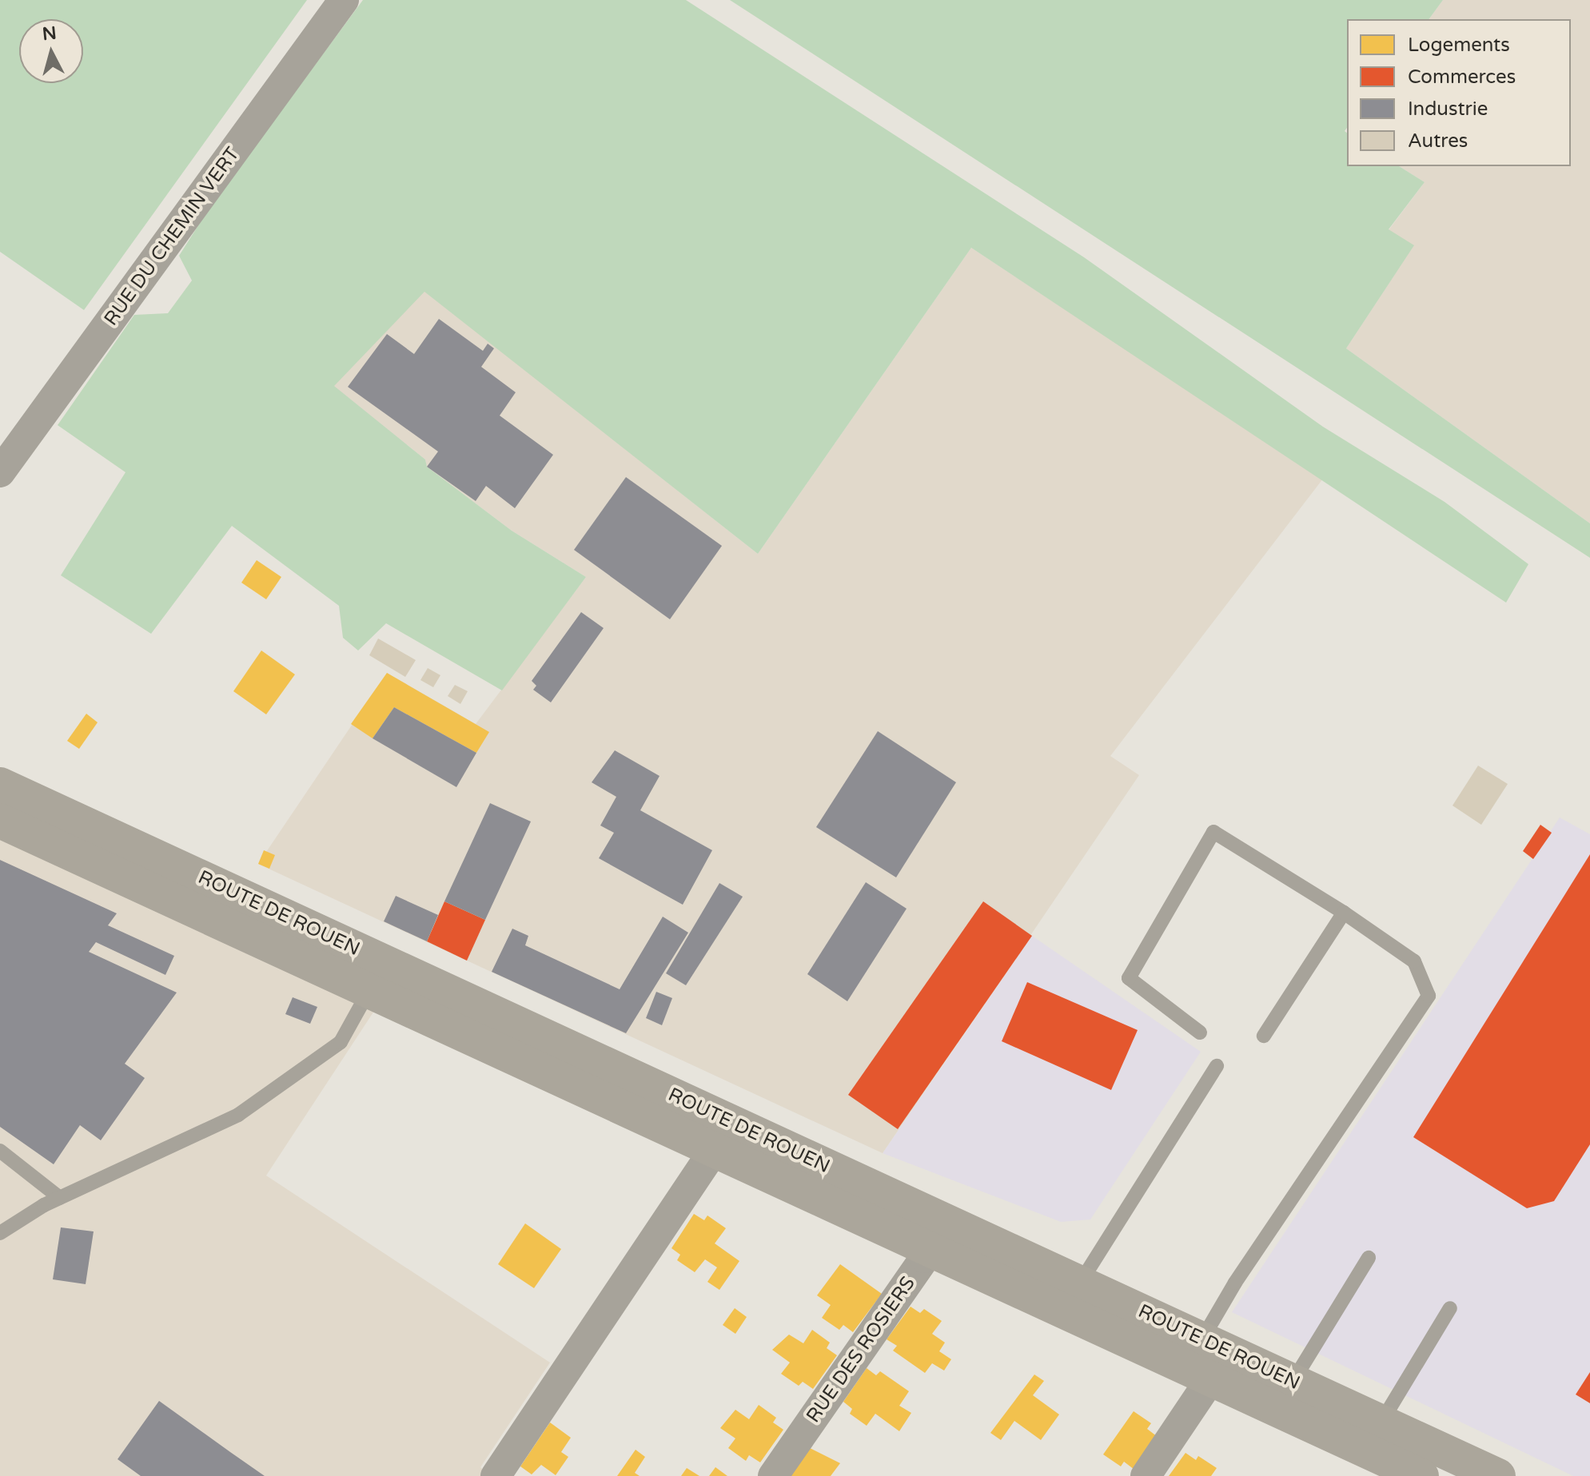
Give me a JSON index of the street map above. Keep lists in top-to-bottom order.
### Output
{
  "streets": {
    "main road": ["ROUTE DE ROUEN"],
    "street": ["RUE DU CHEMIN VERT", "RUE DES ROSIERS"]
  },
  "crossings": [
    ["ROUTE DE ROUEN", "RUE DES ROSIERS"]
  ],
  "legend": [
    "Logements",
    "Commerces",
    "Industrie",
    "Autres"
  ],
  "north": "top"
}
